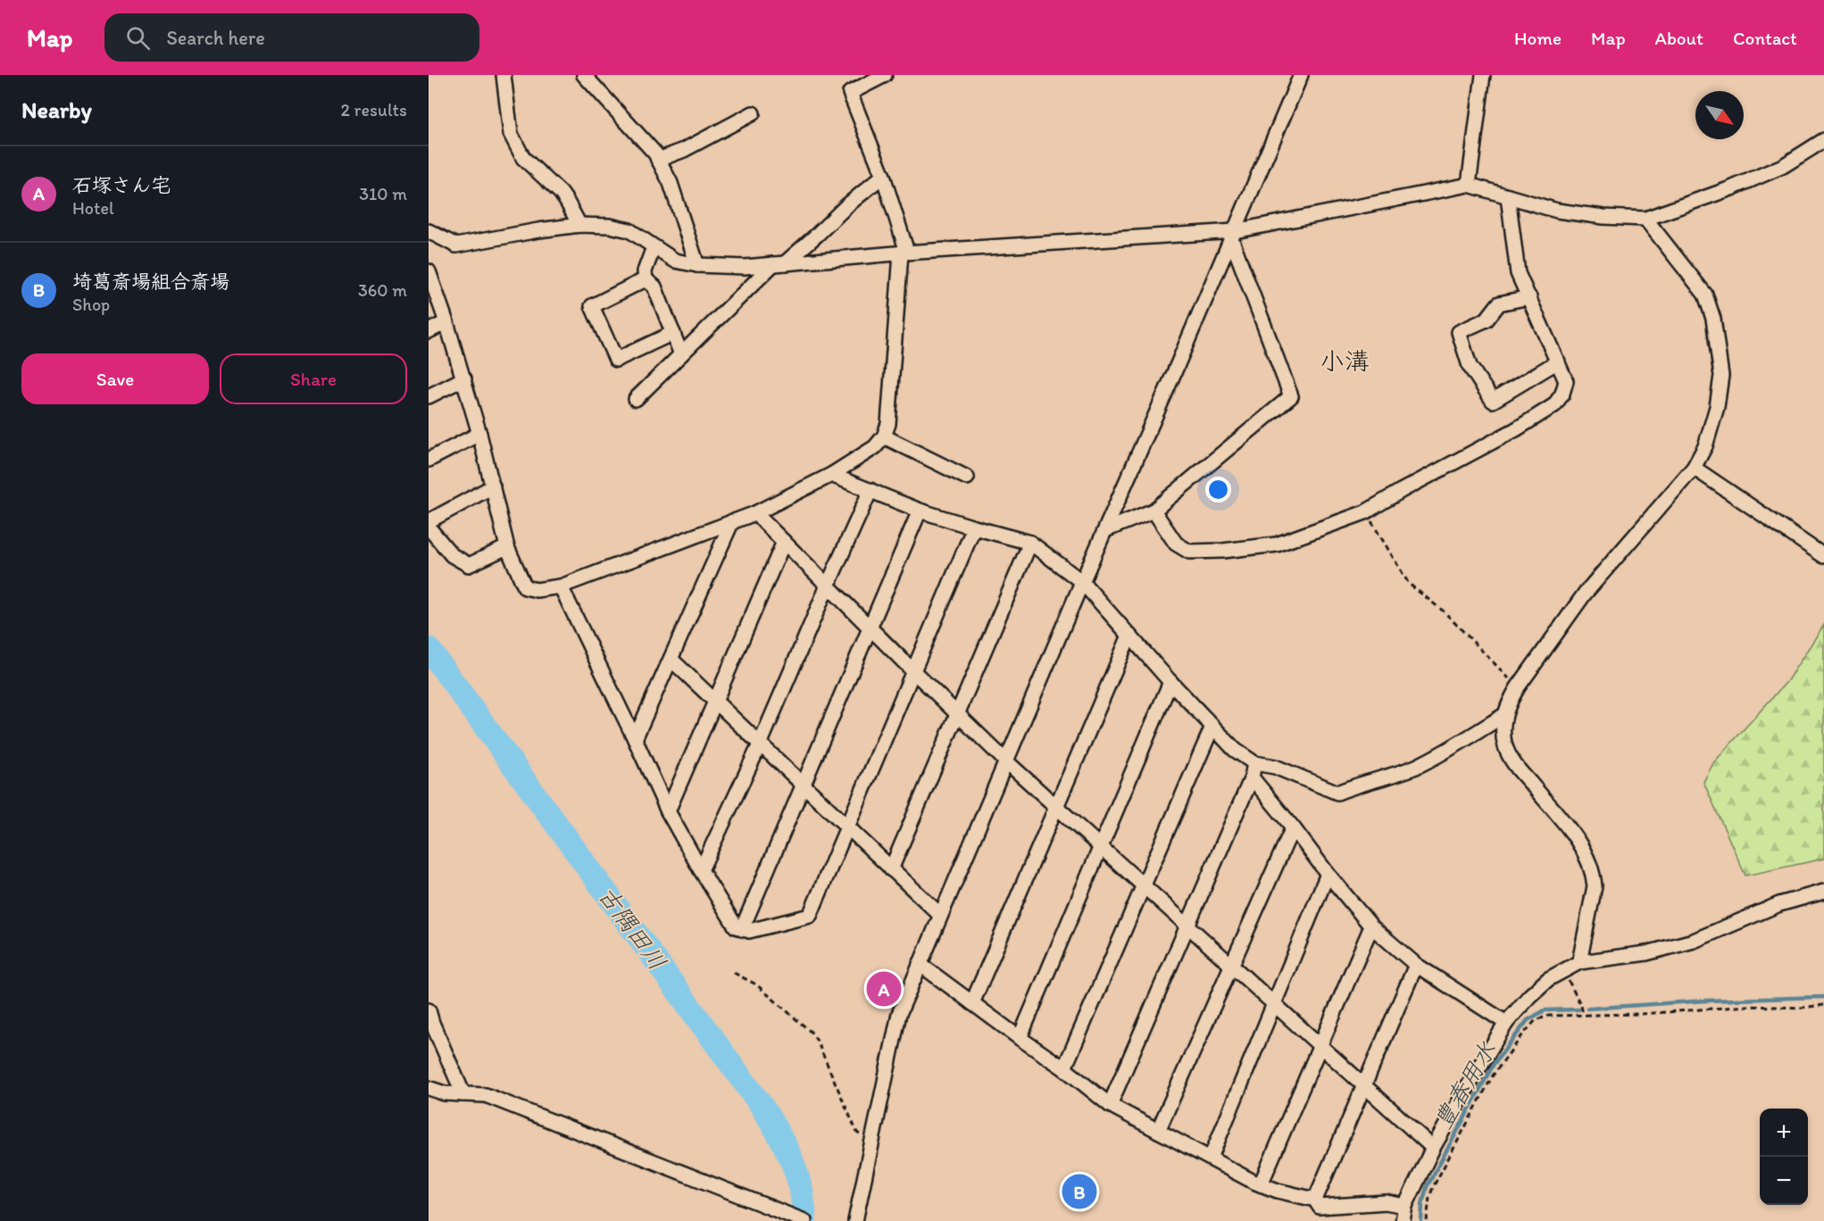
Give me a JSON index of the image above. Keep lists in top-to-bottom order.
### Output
{
  "districts": ["小溝"],
  "water": ["古隅田川", "豊春用水"],
  "north": "bottom right",
  "page": {
    "header": "Map",
    "search": "Search here",
    "nav": [
      "Home",
      "Map",
      "About",
      "Contact"
    ],
    "heading": ["Nearby", "2 results"],
    "list": [
      {
        "mark": "A",
        "name": "石塚さん宅",
        "note": "Hotel",
        "value": "310 m"
      },
      {
        "mark": "B",
        "name": "埼葛斎場組合斎場",
        "note": "Shop",
        "value": "360 m"
      }
    ],
    "buttons": ["Save", "Share"],
    "pins": ["A", "B"],
    "map_buttons": ["+", "−"]
  }
}
